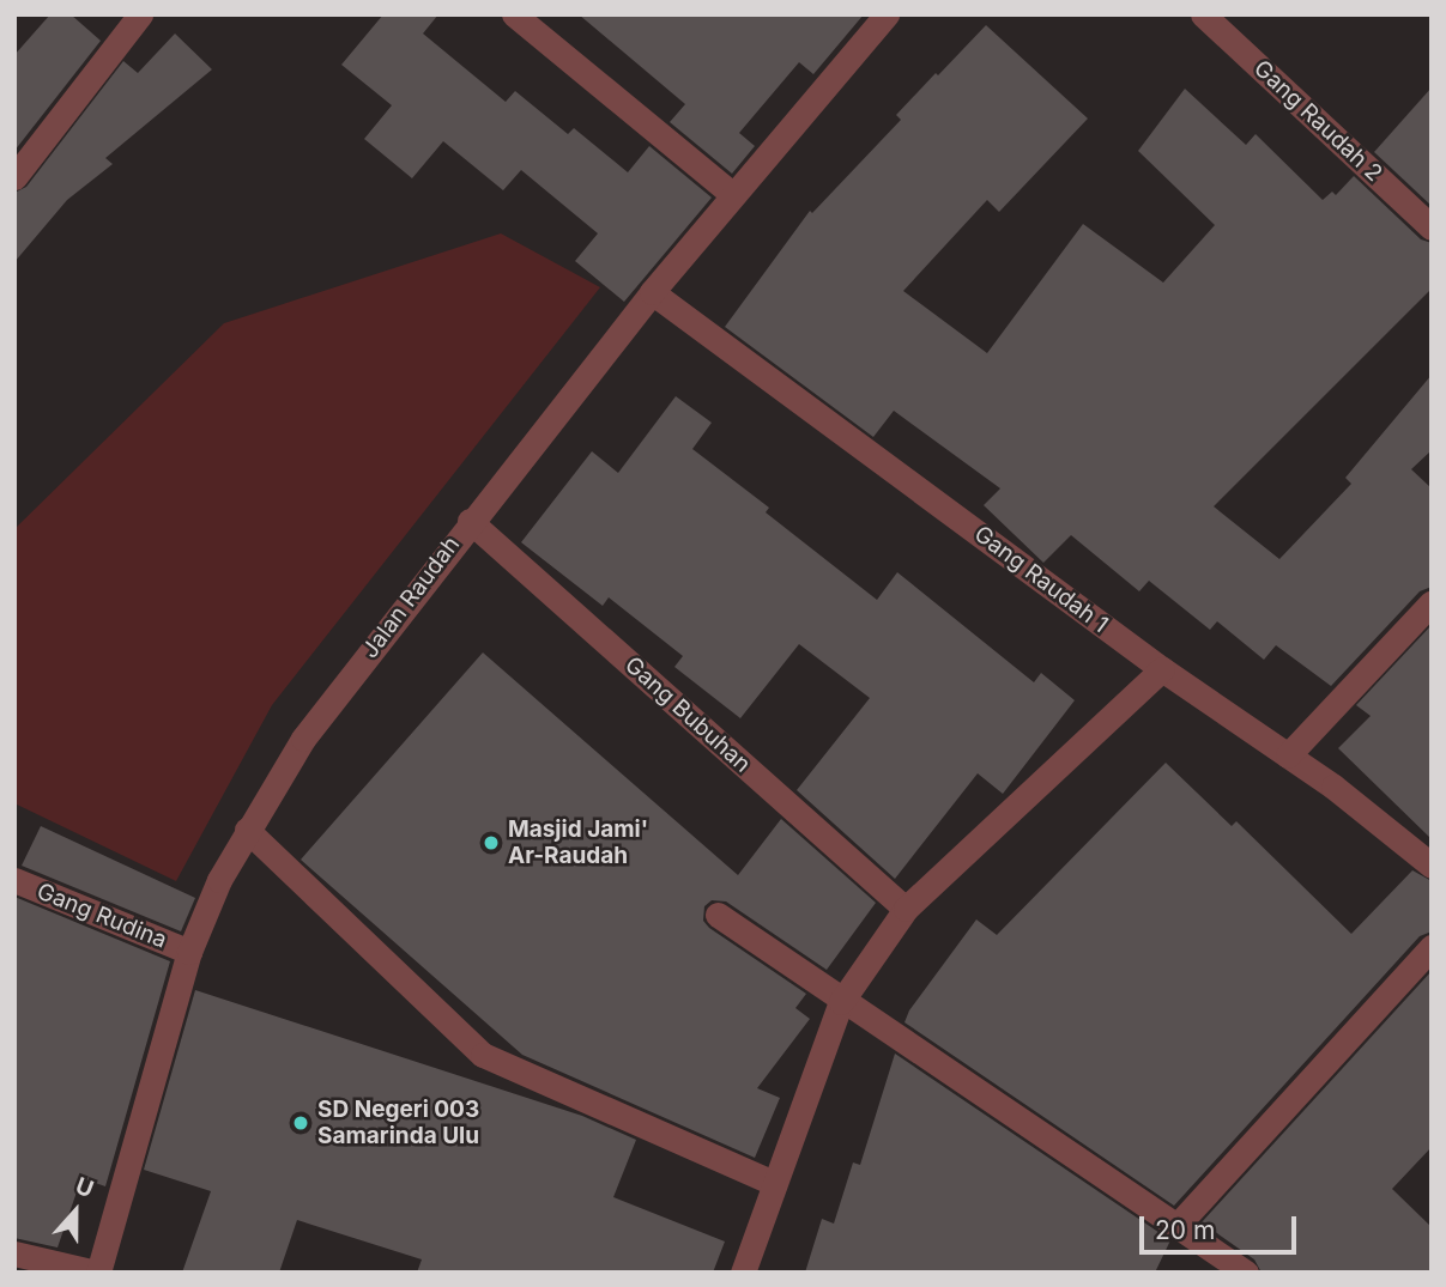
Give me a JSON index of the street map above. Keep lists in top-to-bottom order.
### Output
{
  "streets": {
    "street": [
      "Gang Raudah 2",
      "Gang Raudah 1",
      "Jalan Raudah",
      "Gang Bubuhan",
      "Gang Rudina"
    ]
  },
  "crossings": [
    ["Gang Raudah 1", "Jalan Raudah"],
    ["Jalan Raudah", "Gang Bubuhan"],
    ["Jalan Raudah", "Gang Rudina"]
  ],
  "places": ["Masjid Jami' Ar-Raudah", "SD Negeri 003 Samarinda Ulu"],
  "scale_bar": "20 m",
  "north": "top"
}
